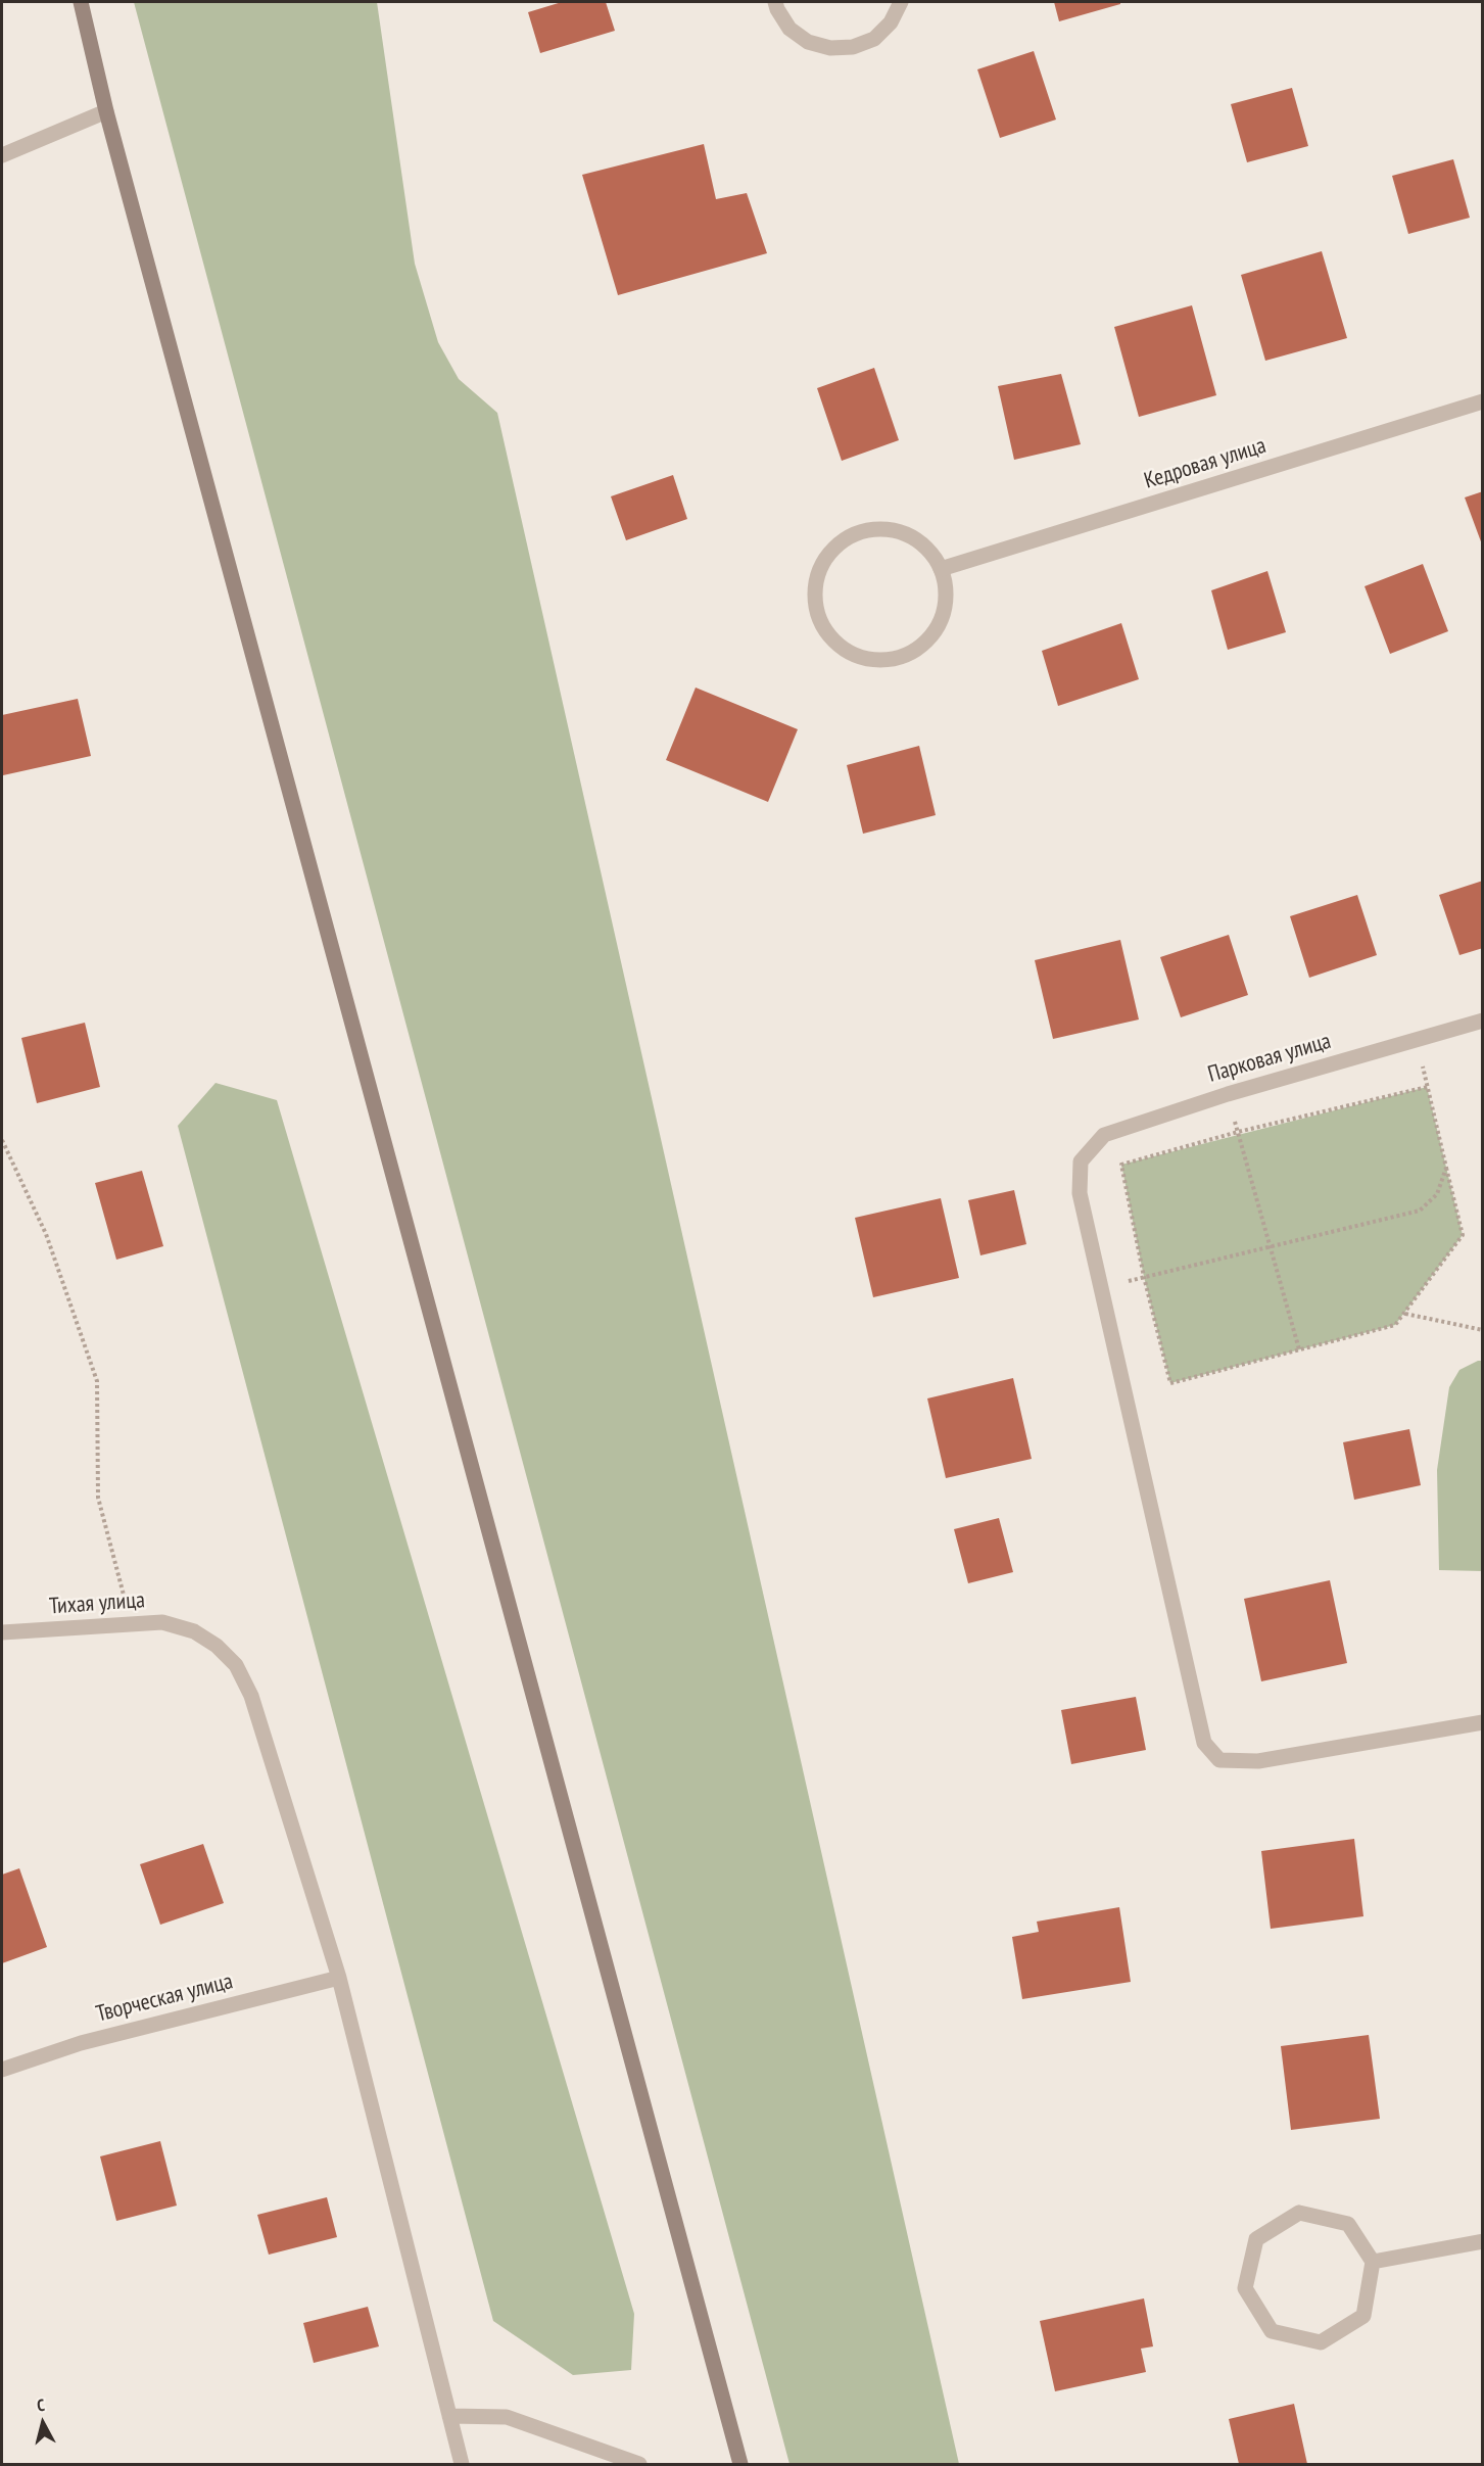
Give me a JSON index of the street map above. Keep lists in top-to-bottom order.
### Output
{
  "streets": {
    "street": [
      "Кедровая улица",
      "Парковая улица",
      "Тихая улица",
      "Творческая улица"
    ]
  },
  "crossings": [
    ["Тихая улица", "Творческая улица"]
  ],
  "north": "top"
}
